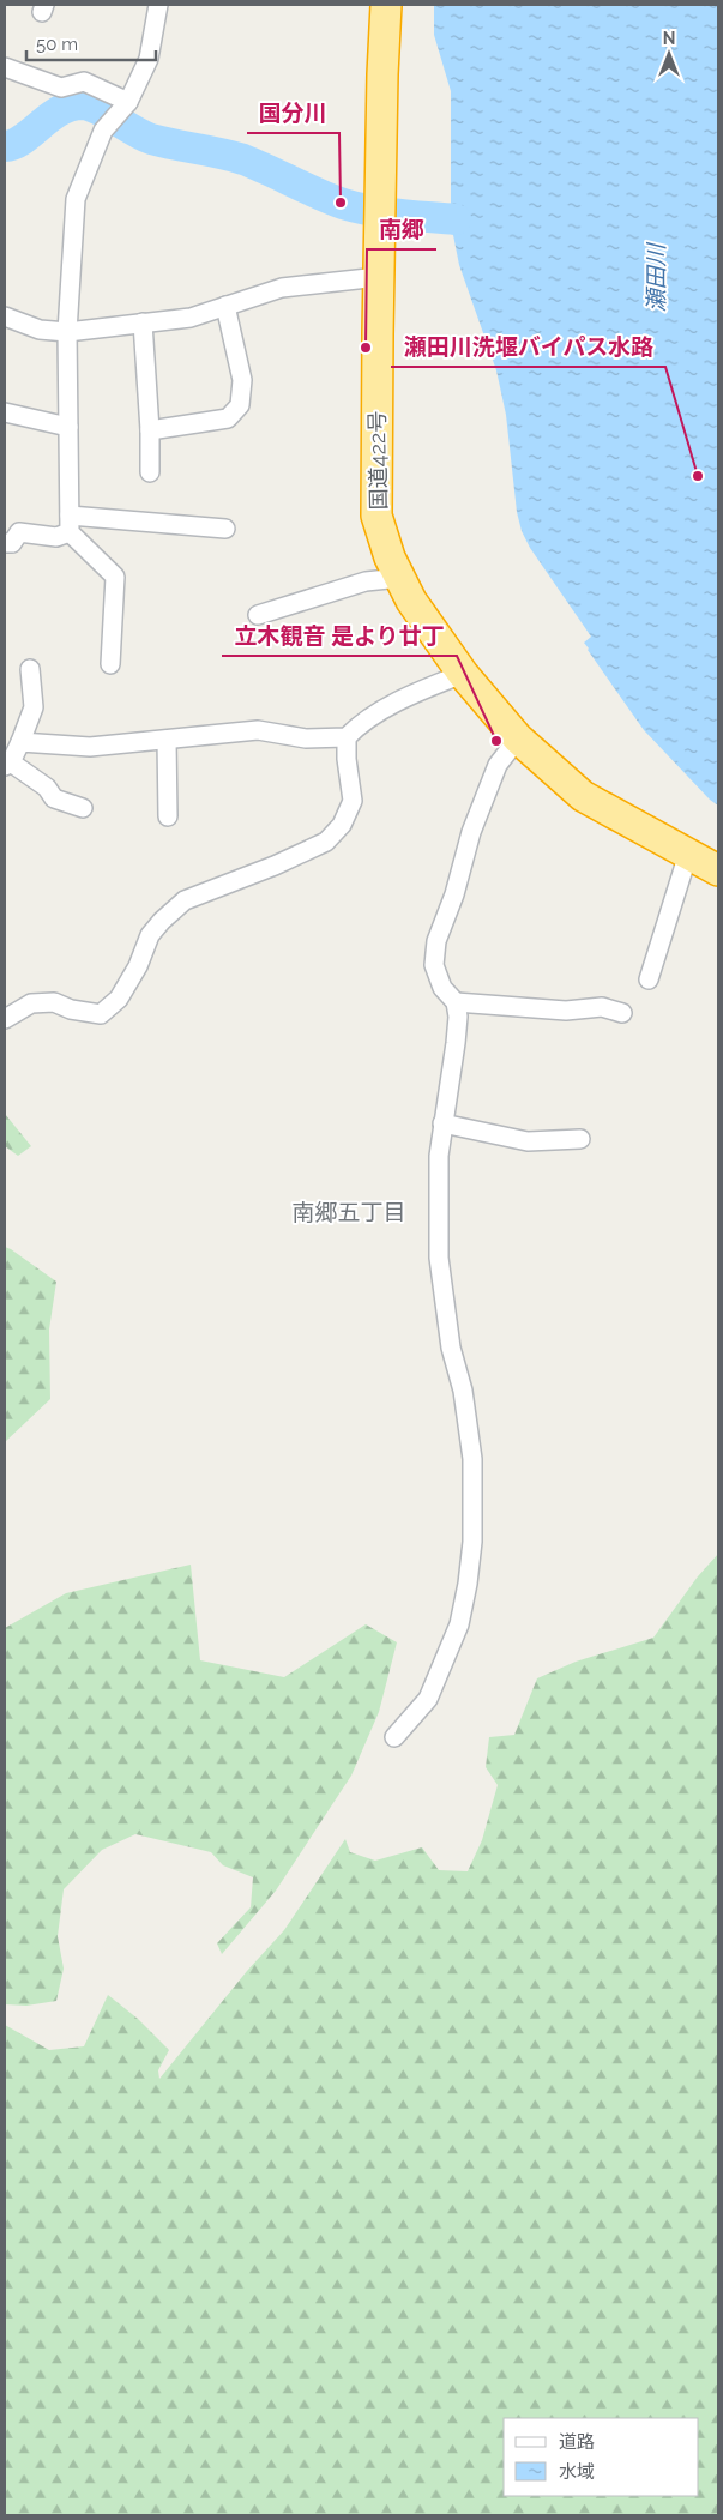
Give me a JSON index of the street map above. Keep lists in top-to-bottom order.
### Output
{
  "streets": {
    "highway": ["国道422号"]
  },
  "districts": ["南郷五丁目"],
  "water": ["瀬田川"],
  "places": [
    "国分川",
    "南郷",
    "瀬田川洗堰バイパス水路",
    "立木観音 是より廿丁"
  ],
  "legend": ["道路", "水域"],
  "scale_bar": "50 m",
  "north": "top"
}
